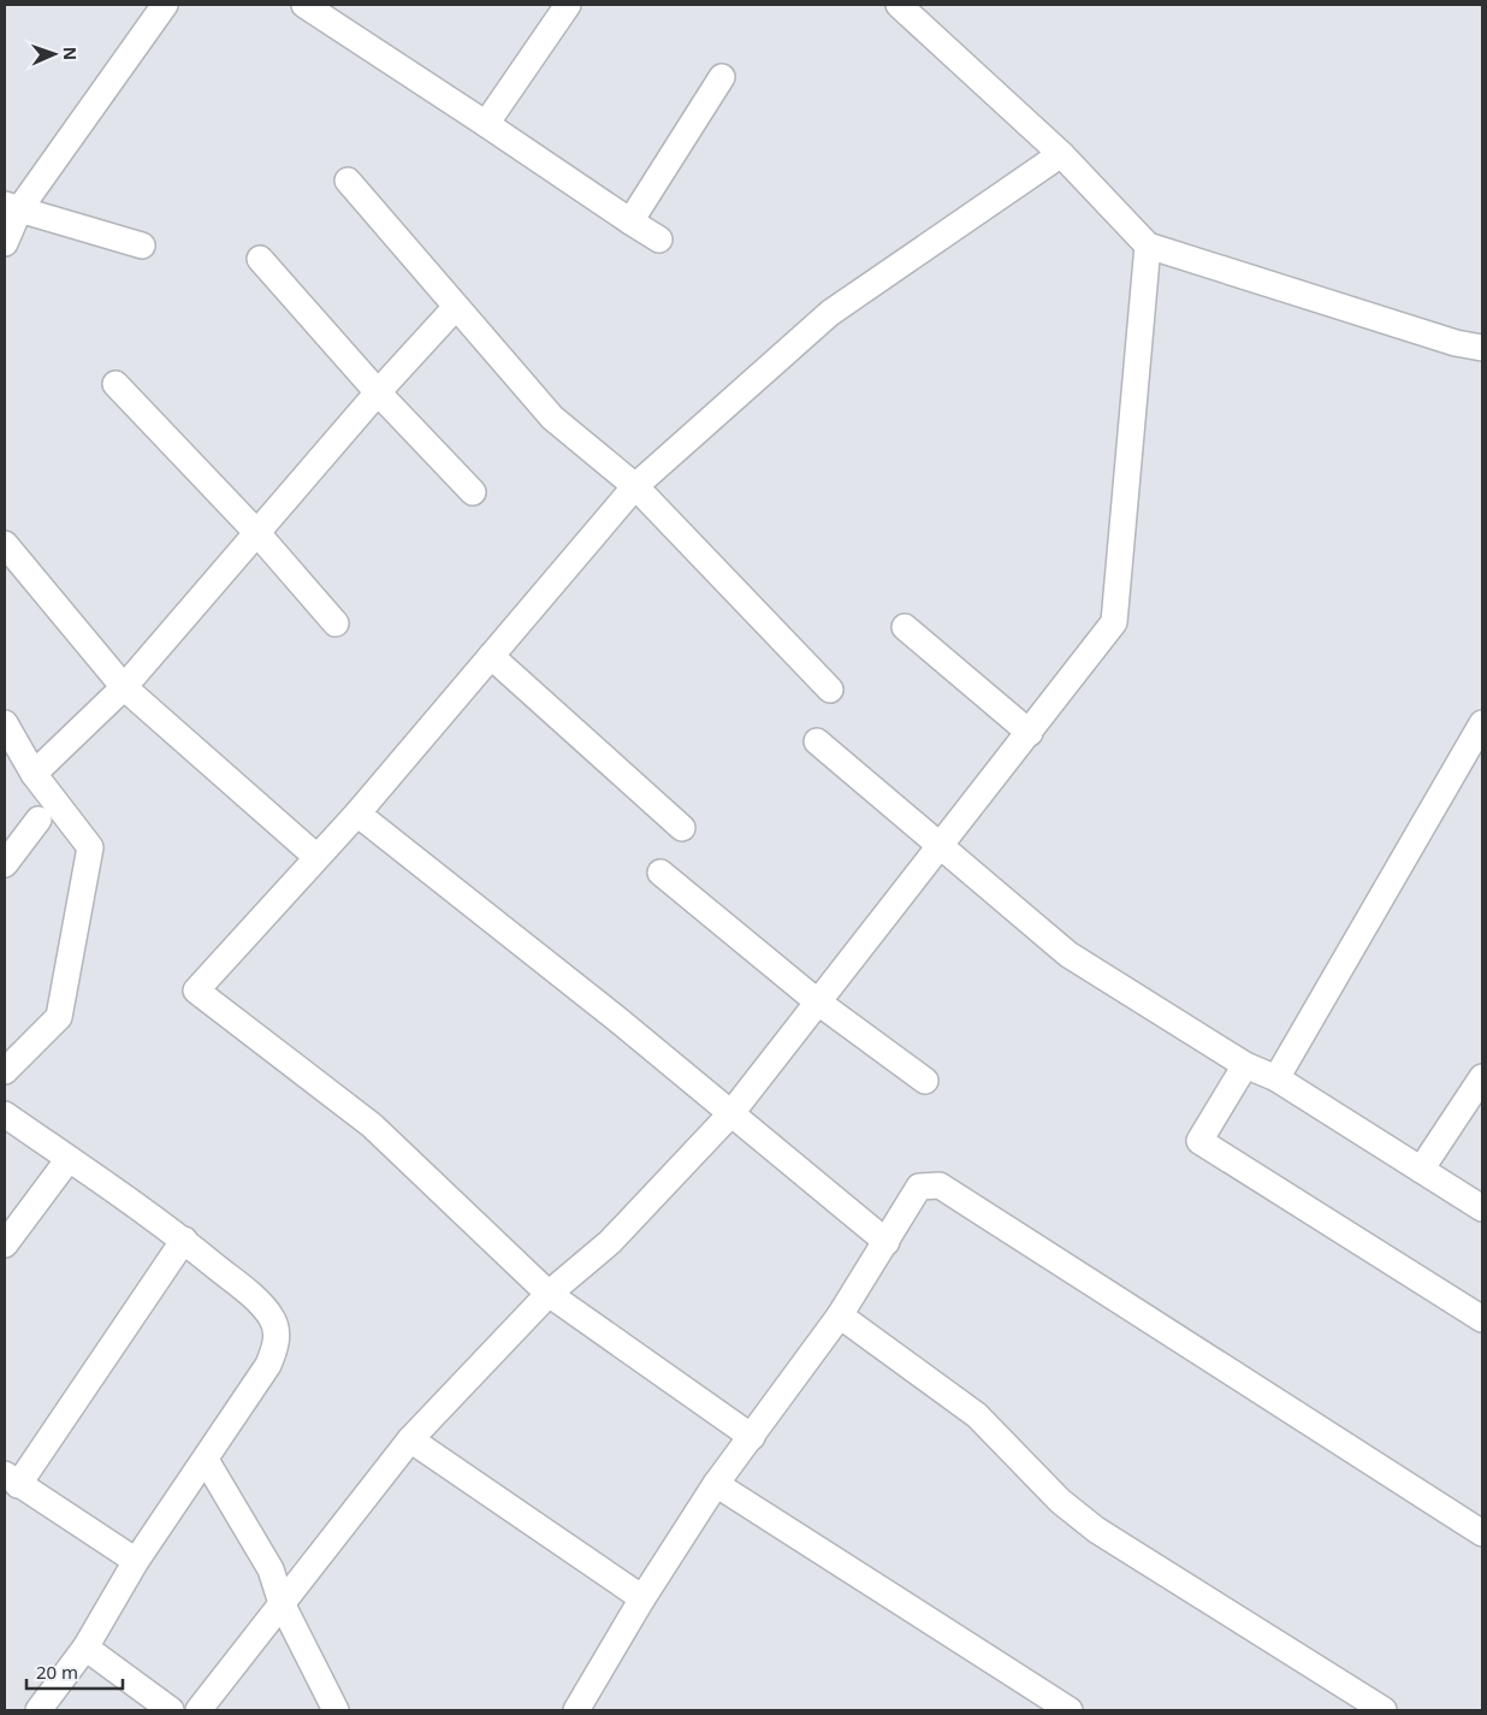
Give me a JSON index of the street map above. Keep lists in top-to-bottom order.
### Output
{
  "scale_bar": "20 m",
  "north": "right"
}
